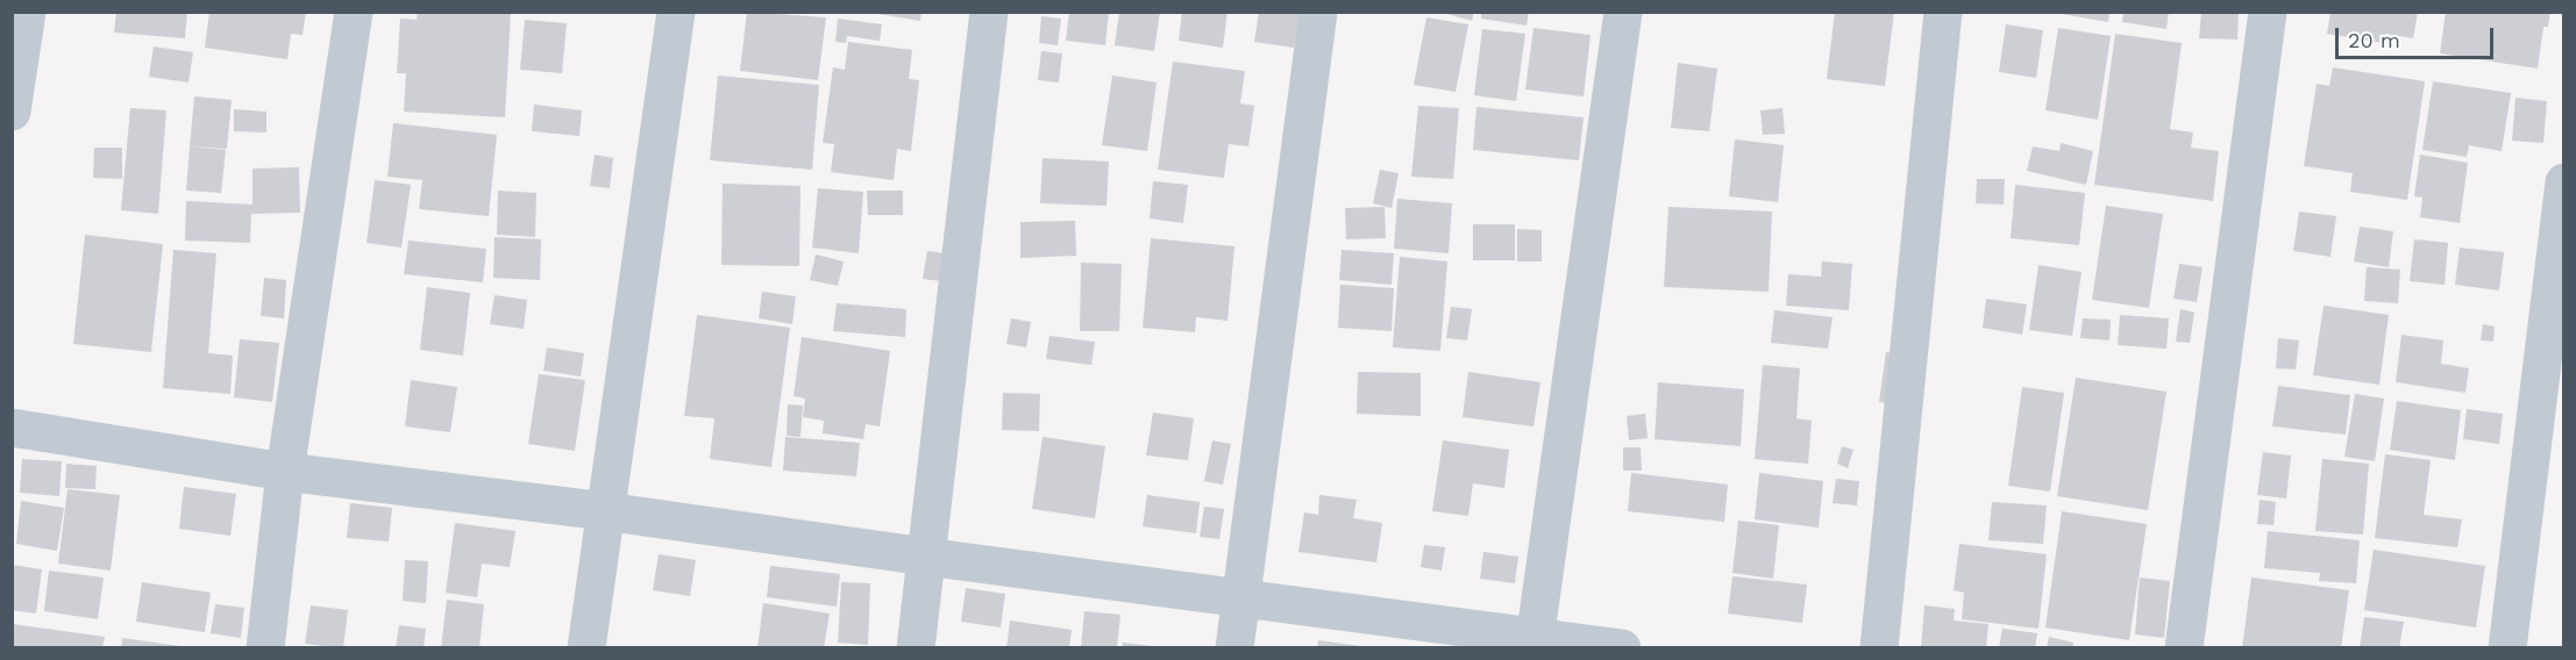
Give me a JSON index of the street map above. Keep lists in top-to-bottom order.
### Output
{
  "scale_bar": "20 m"
}
